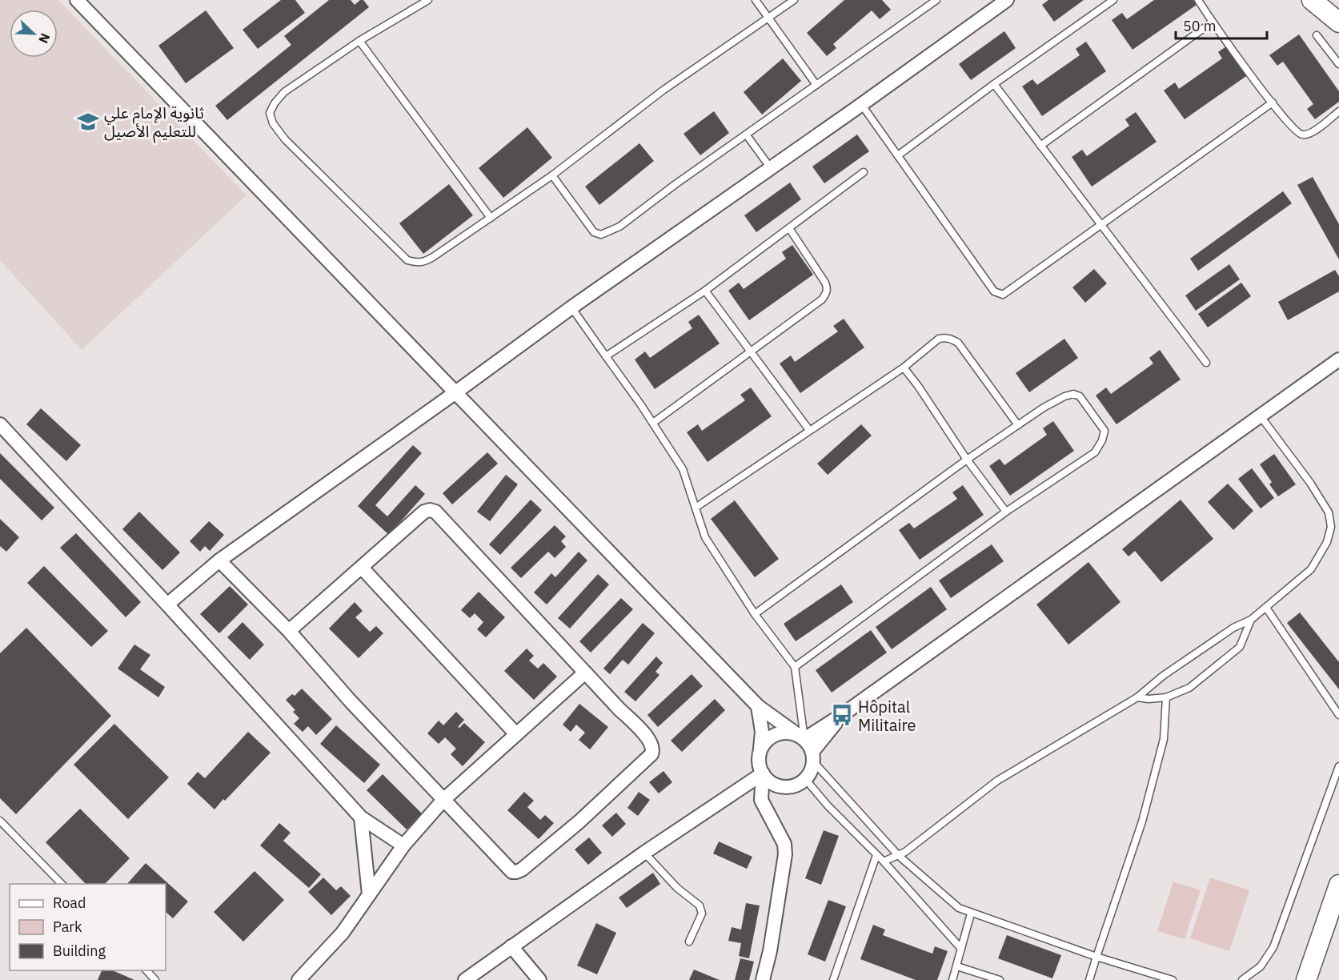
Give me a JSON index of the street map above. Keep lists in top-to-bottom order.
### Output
{
  "places": {
    "school or university": ["ثانوية الإمام علي للتعليم الأصيل"],
    "bus stop": ["Hôpital Militaire"]
  },
  "legend": ["Road", "Park", "Building"],
  "scale_bar": "50 m",
  "north": "bottom right"
}
